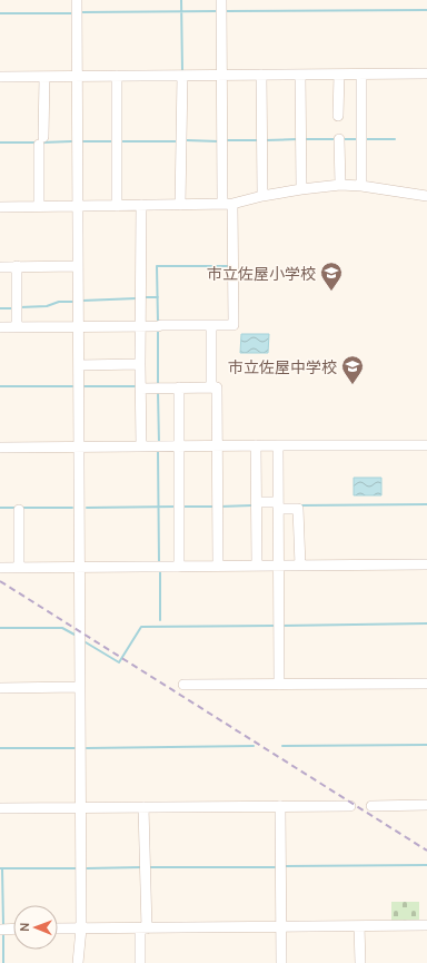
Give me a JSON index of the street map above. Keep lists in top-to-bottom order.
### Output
{
  "places": {
    "school or university": ["市立佐屋小学校", "市立佐屋中学校"]
  },
  "north": "left"
}
